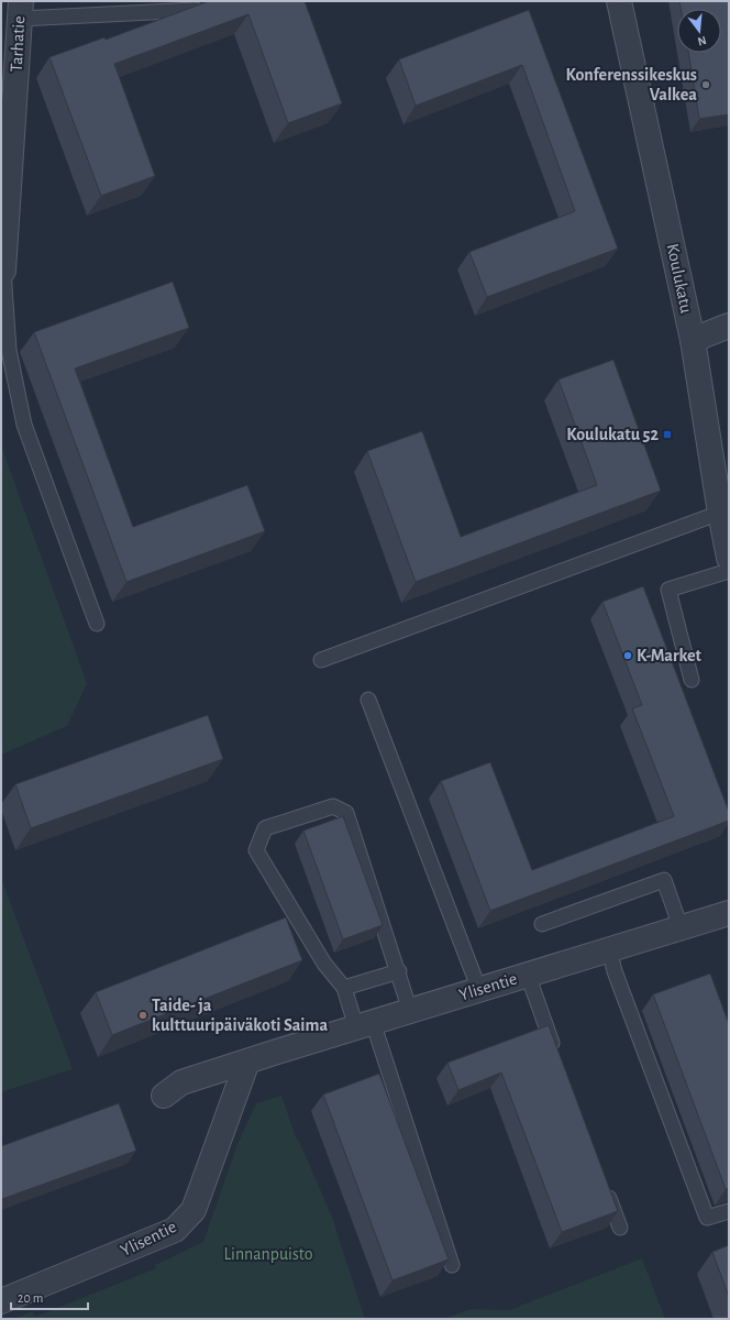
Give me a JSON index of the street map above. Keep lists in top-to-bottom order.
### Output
{
  "streets": {
    "street": ["Tarhatie", "Koulukatu", "Ylisentie"]
  },
  "parks": ["Linnanpuisto"],
  "places": {
    "other": ["Konferenssikeskus Valkea", "K-Market", "Taide- ja kulttuuripäiväkoti Saima"],
    "transit": ["Koulukatu 52"]
  },
  "scale_bar": "20 m",
  "north": "bottom"
}
